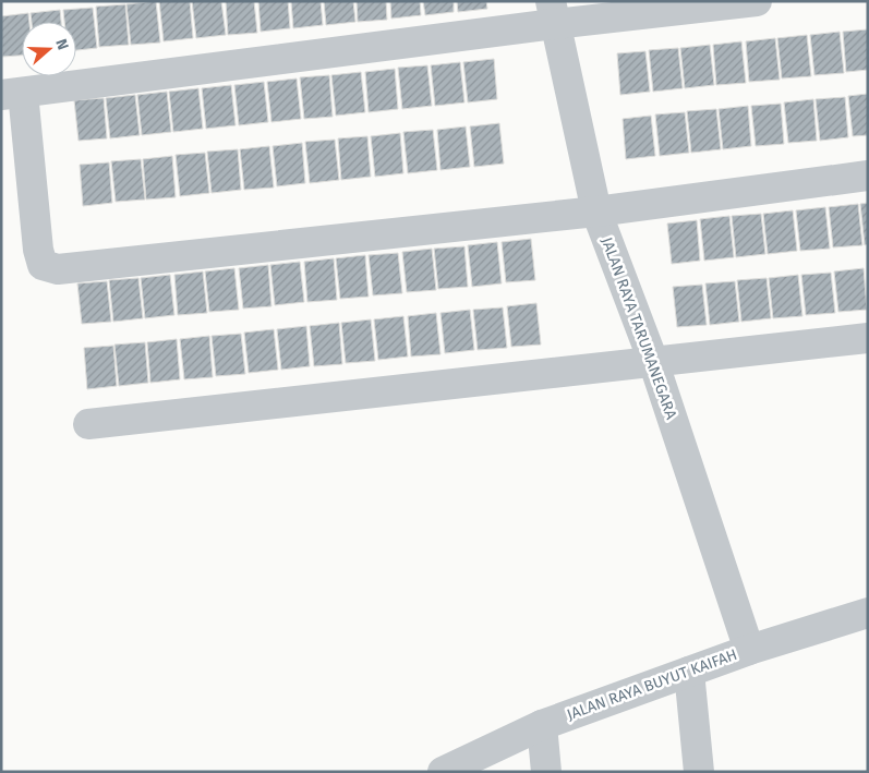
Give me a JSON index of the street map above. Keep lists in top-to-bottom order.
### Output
{
  "streets": {
    "street": ["JALAN RAYA TARUMANEGARA", "JALAN RAYA BUYUT KAIFAH"]
  },
  "crossings": [
    ["JALAN RAYA TARUMANEGARA", "JALAN RAYA BUYUT KAIFAH"]
  ],
  "north": "right"
}
